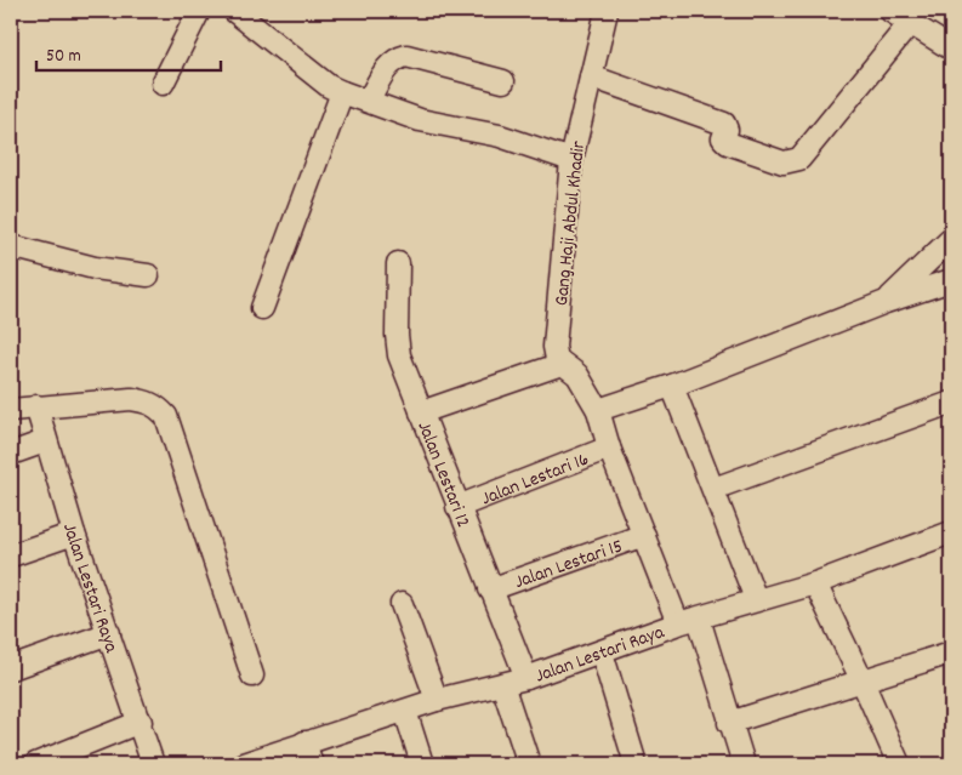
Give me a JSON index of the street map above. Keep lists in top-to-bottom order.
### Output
{
  "streets": {
    "street": [
      "Gang Haji Abdul Khadir",
      "Jalan Lestari 12",
      "Jalan Lestari 16",
      "Jalan Lestari 15",
      "Jalan Lestari Raya"
    ]
  },
  "crossings": [
    ["Gang Haji Abdul Khadir", "Jalan Lestari Raya"],
    ["Jalan Lestari 12", "Jalan Lestari 16"],
    ["Jalan Lestari 12", "Jalan Lestari 15"],
    ["Jalan Lestari 12", "Jalan Lestari Raya"],
    ["Jalan Lestari 16", "Jalan Lestari Raya"],
    ["Jalan Lestari 15", "Jalan Lestari Raya"]
  ],
  "scale_bar": "50 m"
}
